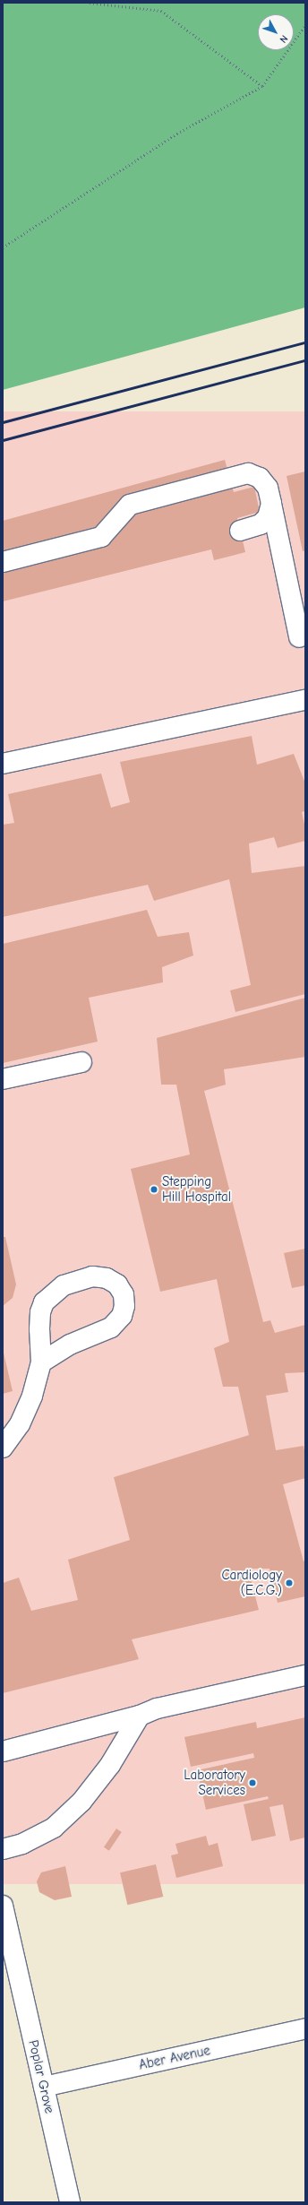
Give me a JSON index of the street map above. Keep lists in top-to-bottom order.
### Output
{
  "streets": {
    "street": ["Aber Avenue", "Poplar Grove"]
  },
  "crossings": [
    ["Aber Avenue", "Poplar Grove"]
  ],
  "places": ["Stepping Hill Hospital", "Cardiology (E.C.G.)", "Laboratory Services"],
  "north": "bottom right"
}
